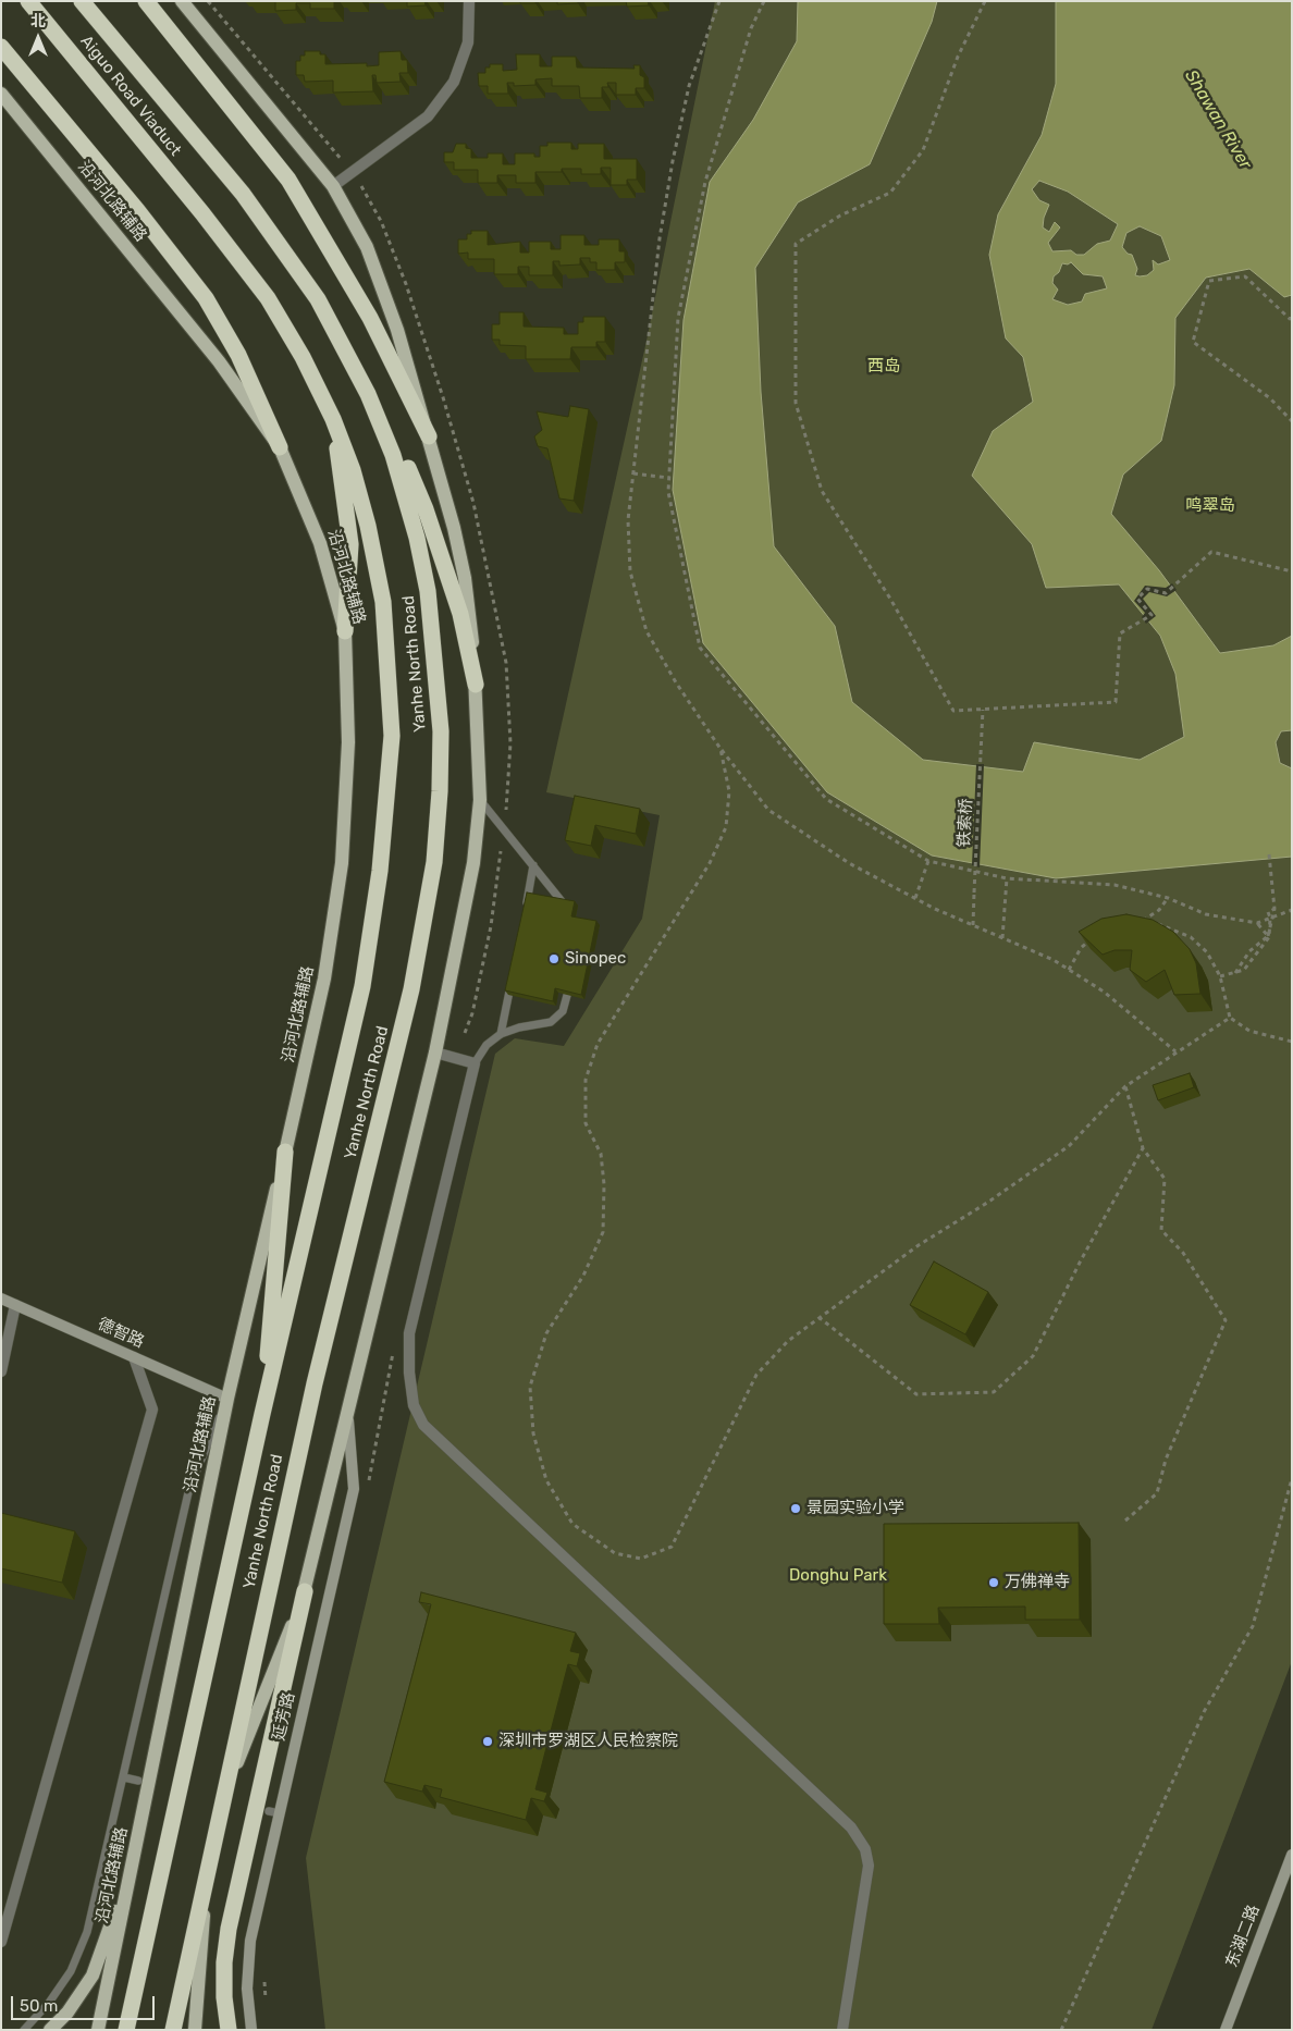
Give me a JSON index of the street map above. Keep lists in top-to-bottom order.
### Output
{
  "streets": {
    "highway": ["Aiguo Road Viaduct", "Yanhe North Road"],
    "main road": ["沿河北路辅路"],
    "street": ["德智路", "延芳路", "东湖二路"],
    "path": ["铁索桥"]
  },
  "crossings": [
    ["Aiguo Road Viaduct", "Yanhe North Road"],
    ["沿河北路辅路", "德智路"]
  ],
  "water": ["Shawan River"],
  "parks": ["西岛", "鸣翠岛", "Donghu Park"],
  "places": [
    "Sinopec",
    "景园实验小学",
    "万佛禅寺",
    "深圳市罗湖区人民检察院"
  ],
  "scale_bar": "50 m",
  "north": "top"
}
